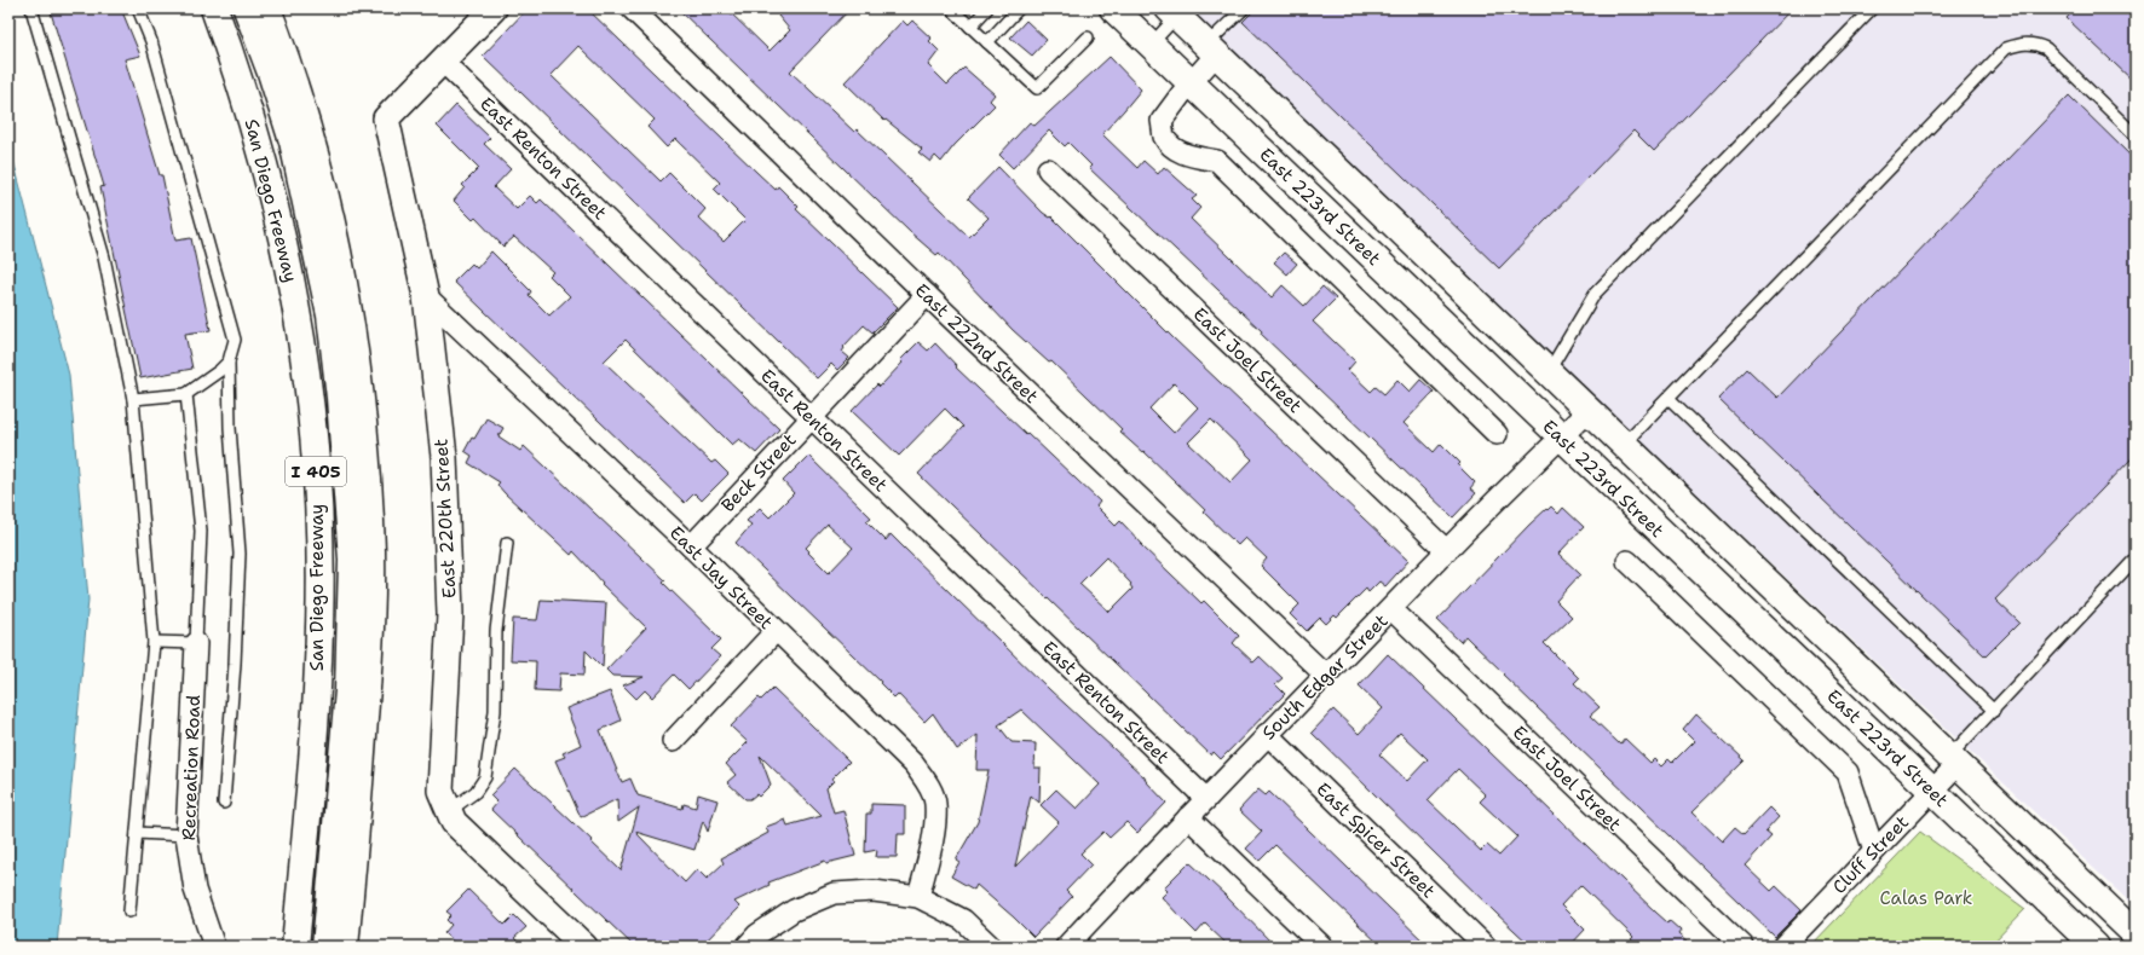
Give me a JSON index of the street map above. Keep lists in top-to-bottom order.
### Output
{
  "streets": {
    "main road": ["San Diego Freeway", "East 223rd Street", "I 405"],
    "street": [
      "East Renton Street",
      "East 222nd Street",
      "East Joel Street",
      "Beck Street",
      "East 220th Street",
      "East Jay Street",
      "South Edgar Street",
      "Recreation Road",
      "East Spicer Street",
      "Cluff Street"
    ]
  },
  "crossings": [
    ["East Renton Street", "Beck Street"],
    ["East Renton Street", "East 220th Street"],
    ["East Renton Street", "South Edgar Street"],
    ["East 223rd Street", "South Edgar Street"],
    ["East 223rd Street", "Cluff Street"],
    ["East 222nd Street", "Beck Street"],
    ["East 222nd Street", "South Edgar Street"],
    ["East Joel Street", "South Edgar Street"],
    ["Beck Street", "East Jay Street"],
    ["East 220th Street", "East Jay Street"],
    ["South Edgar Street", "East Spicer Street"]
  ],
  "parks": ["Calas Park"]
}
